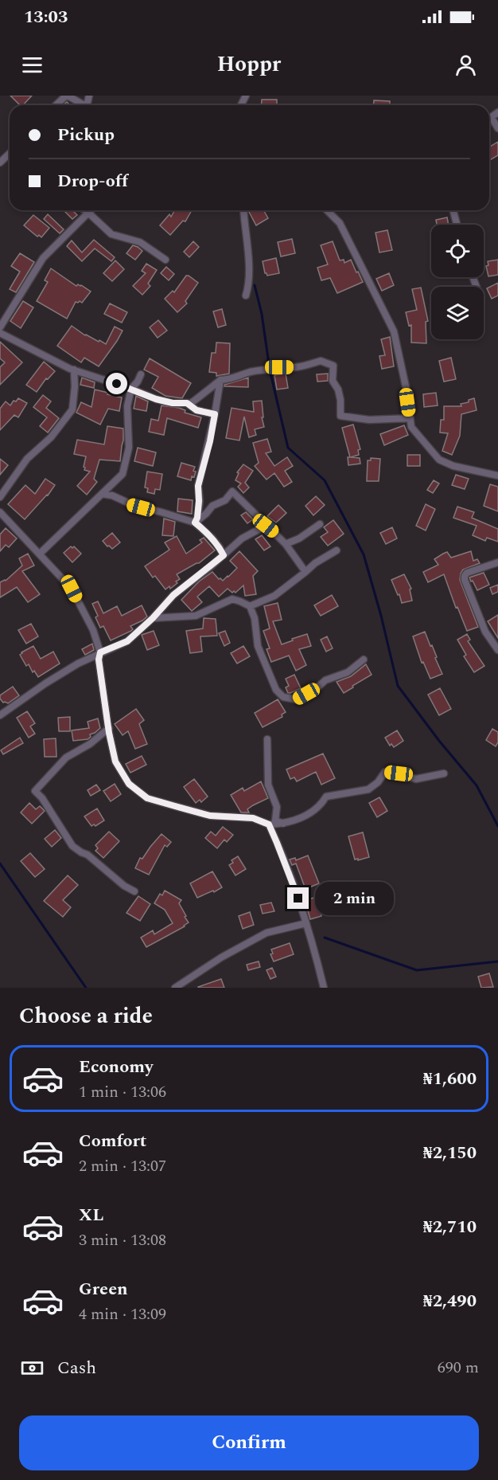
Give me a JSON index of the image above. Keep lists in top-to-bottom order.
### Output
{
  "page": {
    "status": "13:03",
    "header": "Hoppr",
    "banner": ["Pickup", "Drop-off"],
    "bubble": "2 min",
    "heading": "Choose a ride",
    "list": [
      {
        "name": "Economy",
        "note": "1 min · 13:06",
        "value": "₦1,600"
      },
      {
        "name": "Comfort",
        "note": "2 min · 13:07",
        "value": "₦2,150"
      },
      {
        "name": "XL",
        "note": "3 min · 13:08",
        "value": "₦2,710"
      },
      {
        "name": "Green",
        "note": "4 min · 13:09",
        "value": "₦2,490"
      }
    ],
    "pay": ["Cash", "690 m"],
    "buttons": "Confirm"
  }
}
